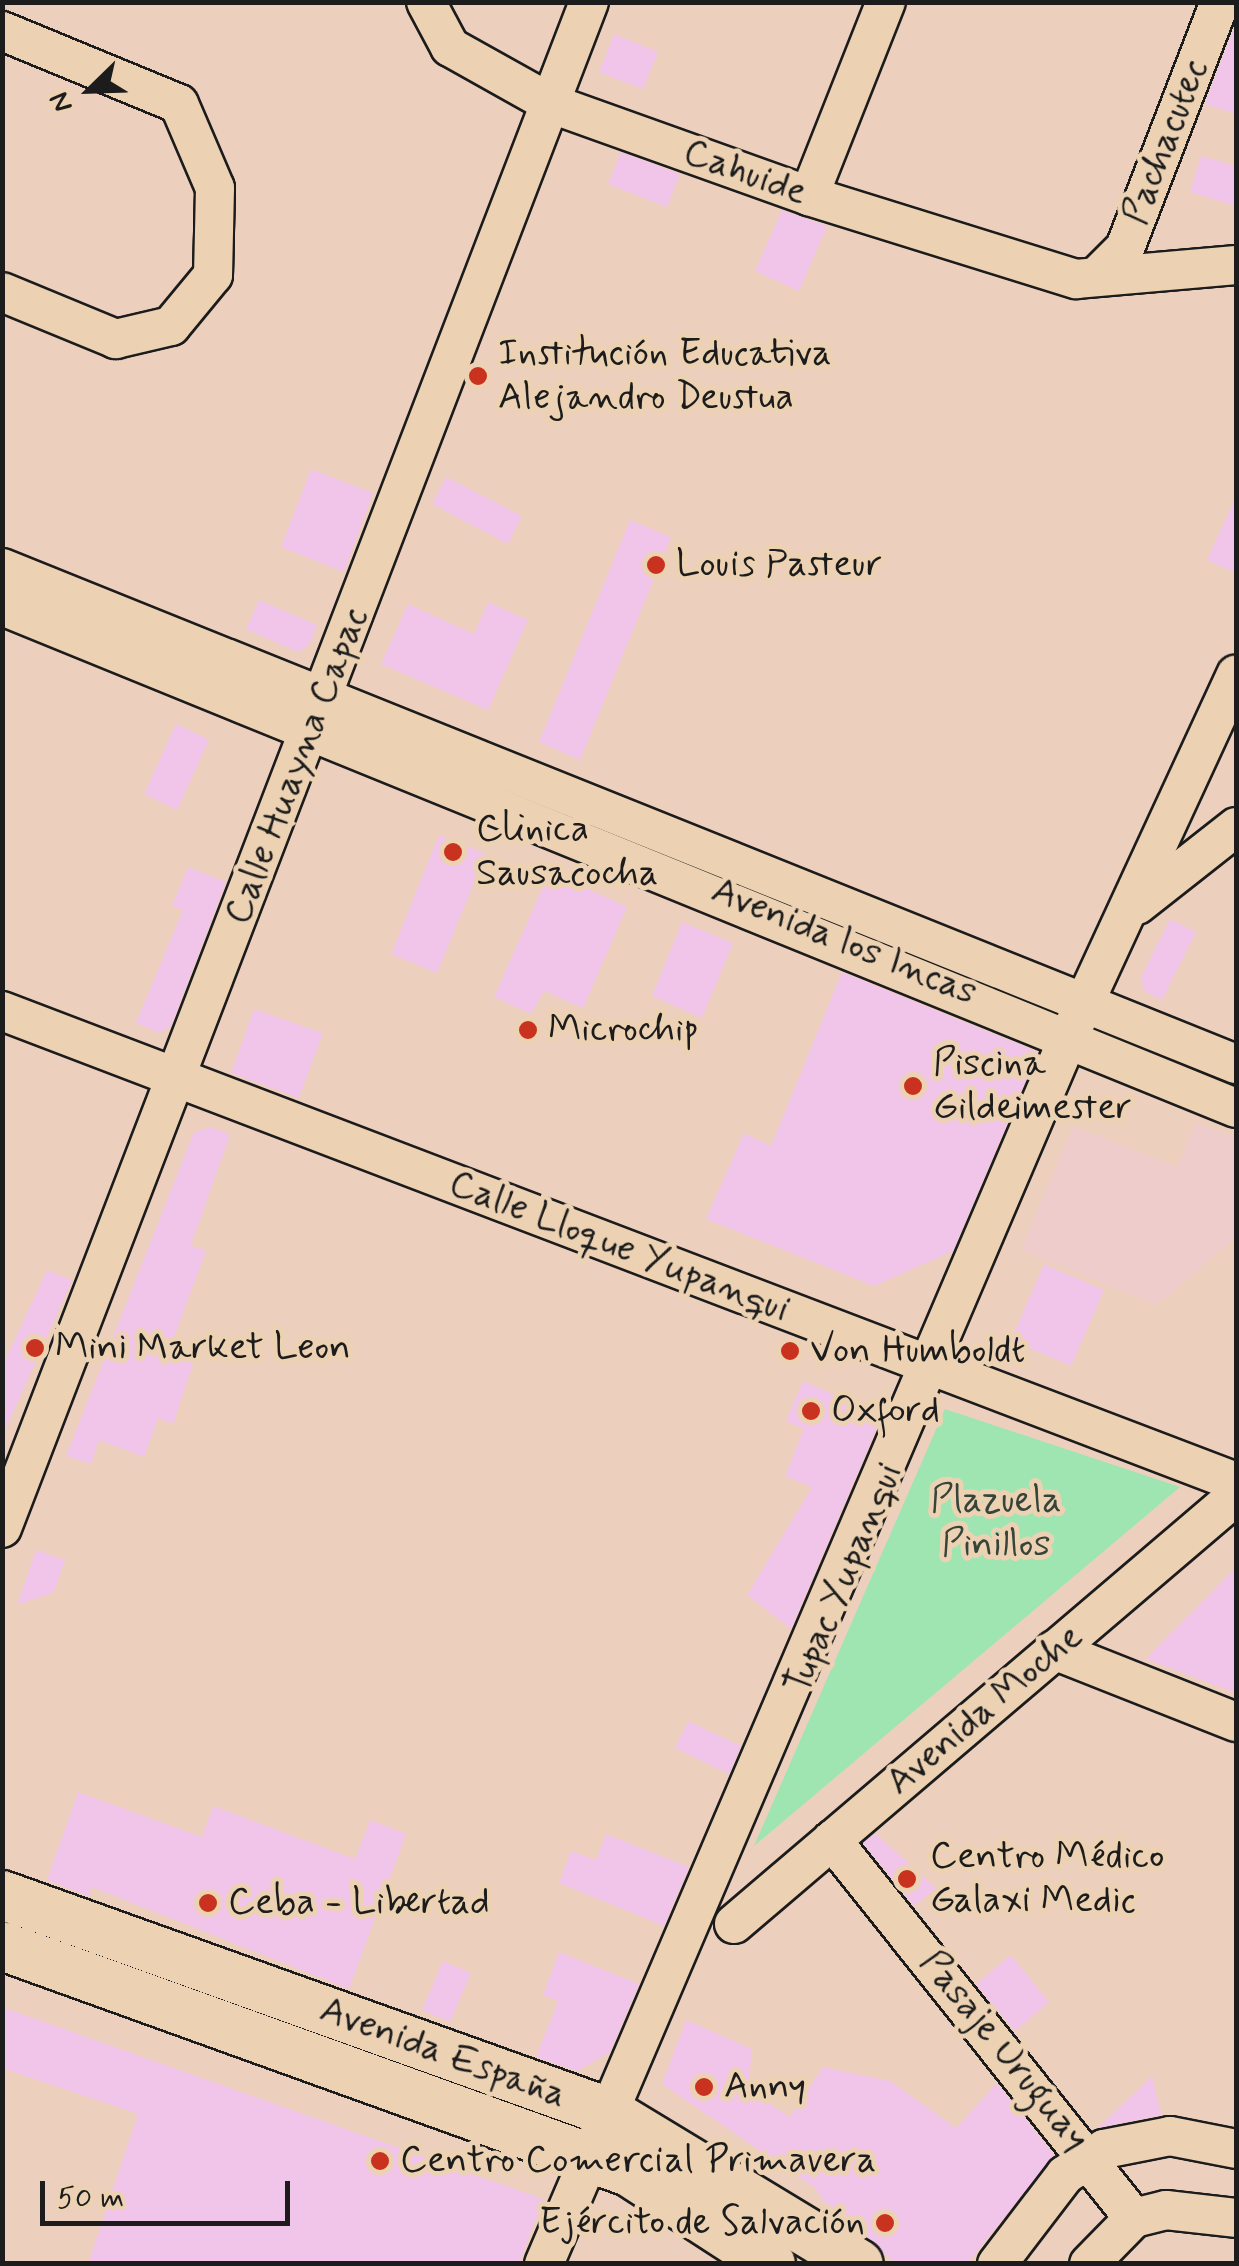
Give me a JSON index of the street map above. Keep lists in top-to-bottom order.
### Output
{
  "streets": {
    "main road": ["Avenida España"],
    "street": [
      "Pachacutec",
      "Cahuide",
      "Calle Huayna Capac",
      "Avenida los Incas",
      "Calle Lloque Yupanqui",
      "Tupac Yupanqui",
      "Avenida Moche",
      "Pasaje Uruguay"
    ]
  },
  "crossings": [
    ["Pachacutec", "Cahuide"],
    ["Cahuide", "Calle Huayna Capac"],
    ["Calle Huayna Capac", "Avenida los Incas"],
    ["Calle Huayna Capac", "Calle Lloque Yupanqui"],
    ["Avenida los Incas", "Tupac Yupanqui"],
    ["Calle Lloque Yupanqui", "Tupac Yupanqui"],
    ["Tupac Yupanqui", "Avenida España"],
    ["Avenida Moche", "Pasaje Uruguay"]
  ],
  "parks": ["Plazuela Pinillos"],
  "places": [
    "Institución Educativa Alejandro Deustua",
    "Louis Pasteur",
    "Clinica Sausacocha",
    "Microchip",
    "Piscina Gildeimester",
    "Mini Market Leon",
    "Von Humboldt",
    "Oxford",
    "Centro Médico Galaxi Medic",
    "Ceba - Libertad",
    "Anny",
    "Centro Comercial Primavera",
    "Ejército de Salvación"
  ],
  "scale_bar": "50 m",
  "north": "bottom left"
}
